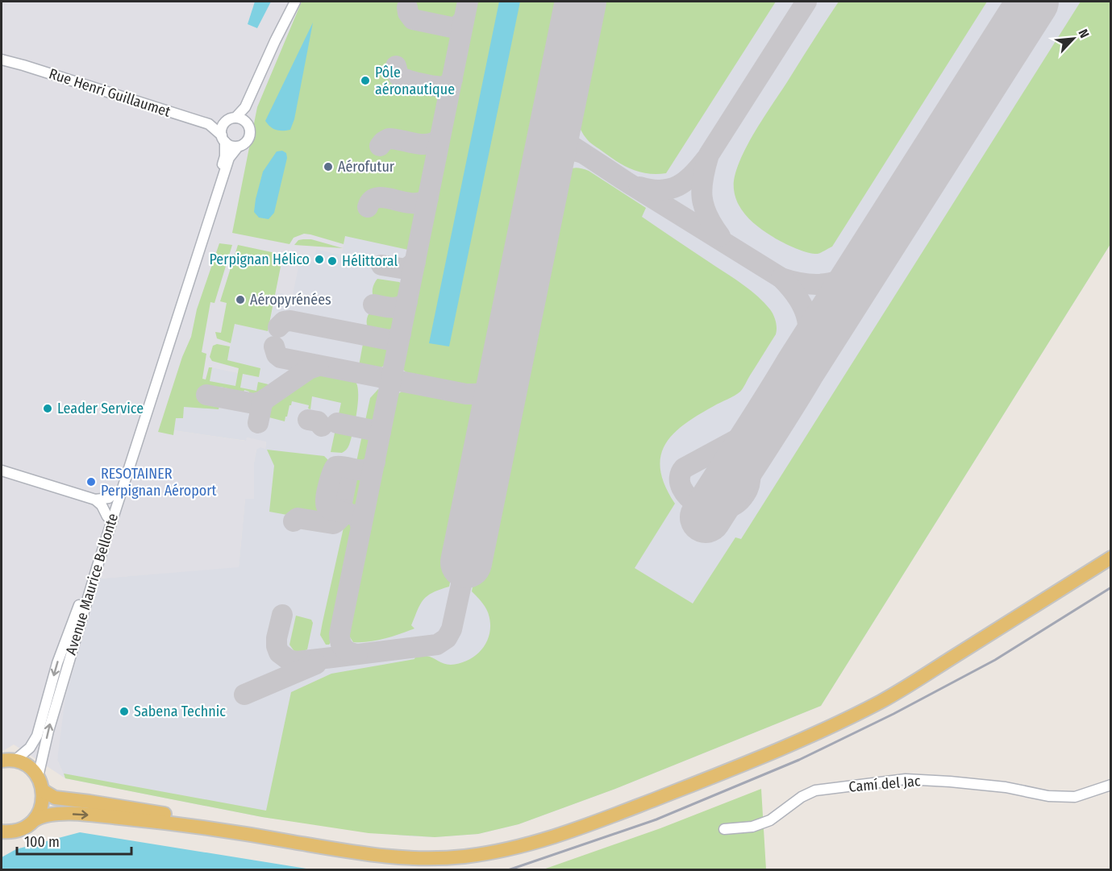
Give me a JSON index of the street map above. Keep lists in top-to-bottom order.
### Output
{
  "streets": {
    "street": ["Rue Henri Guillaumet", "Avenue Maurice Bellonte", "Camí del Jac"]
  },
  "crossings": [
    ["Rue Henri Guillaumet", "Avenue Maurice Bellonte"]
  ],
  "places": [
    "Pôle aéronautique",
    "Aérofutur",
    "Perpignan Hélico",
    "Hélittoral",
    "Aéropyrénées",
    "Leader Service",
    "RESOTAINER Perpignan Aéroport",
    "Sabena Technic"
  ],
  "scale_bar": "100 m",
  "north": "top right"
}
